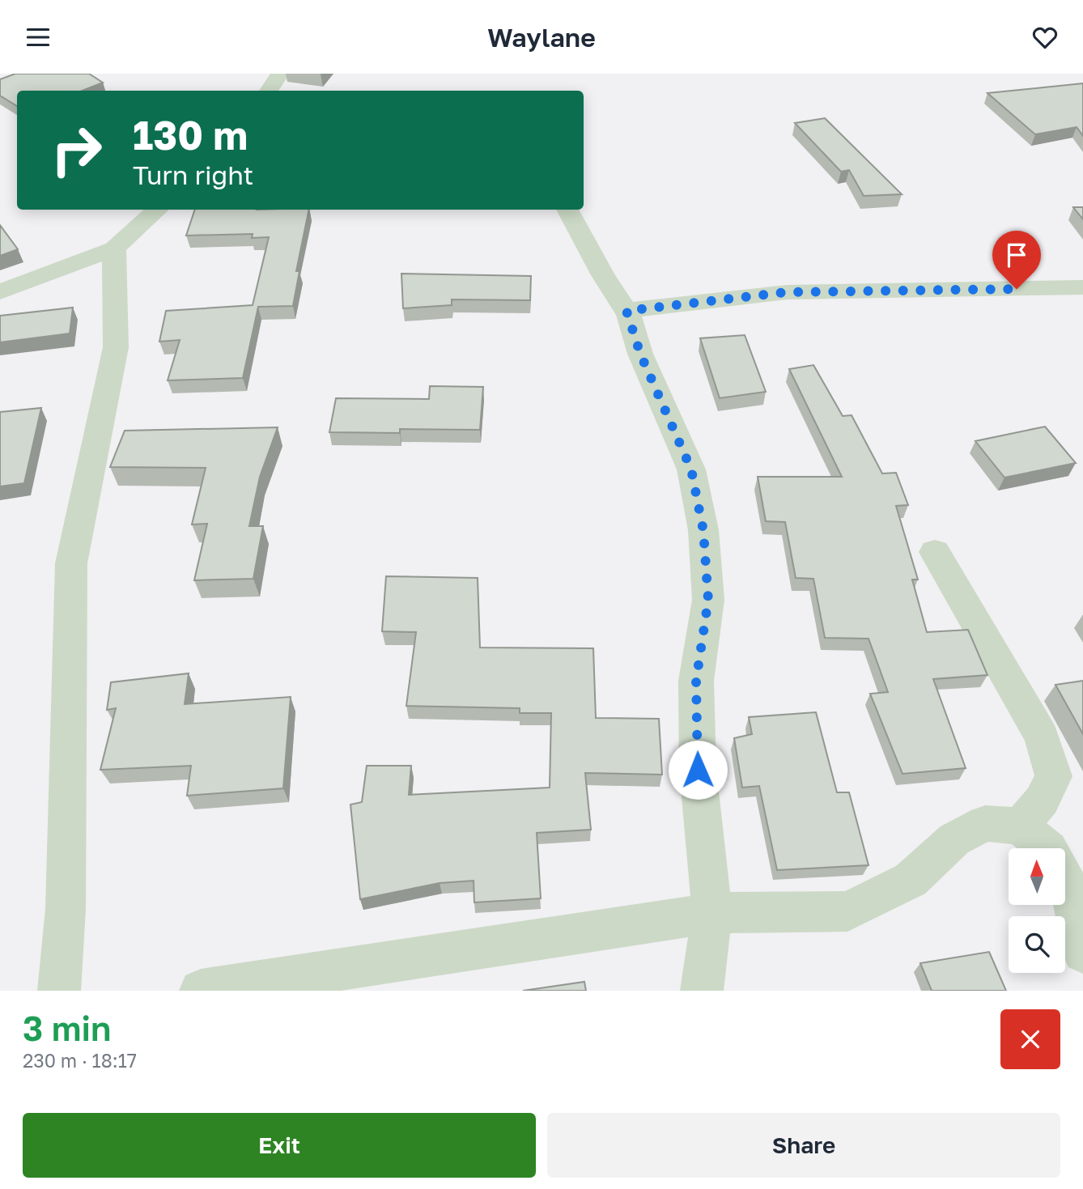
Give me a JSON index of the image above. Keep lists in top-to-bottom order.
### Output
{
  "north": "top",
  "page": {
    "header": "Waylane",
    "turn": ["130 m", "Turn right"],
    "heading": ["3 min", "230 m · 18:17"],
    "buttons": ["Exit", "Share"]
  }
}
